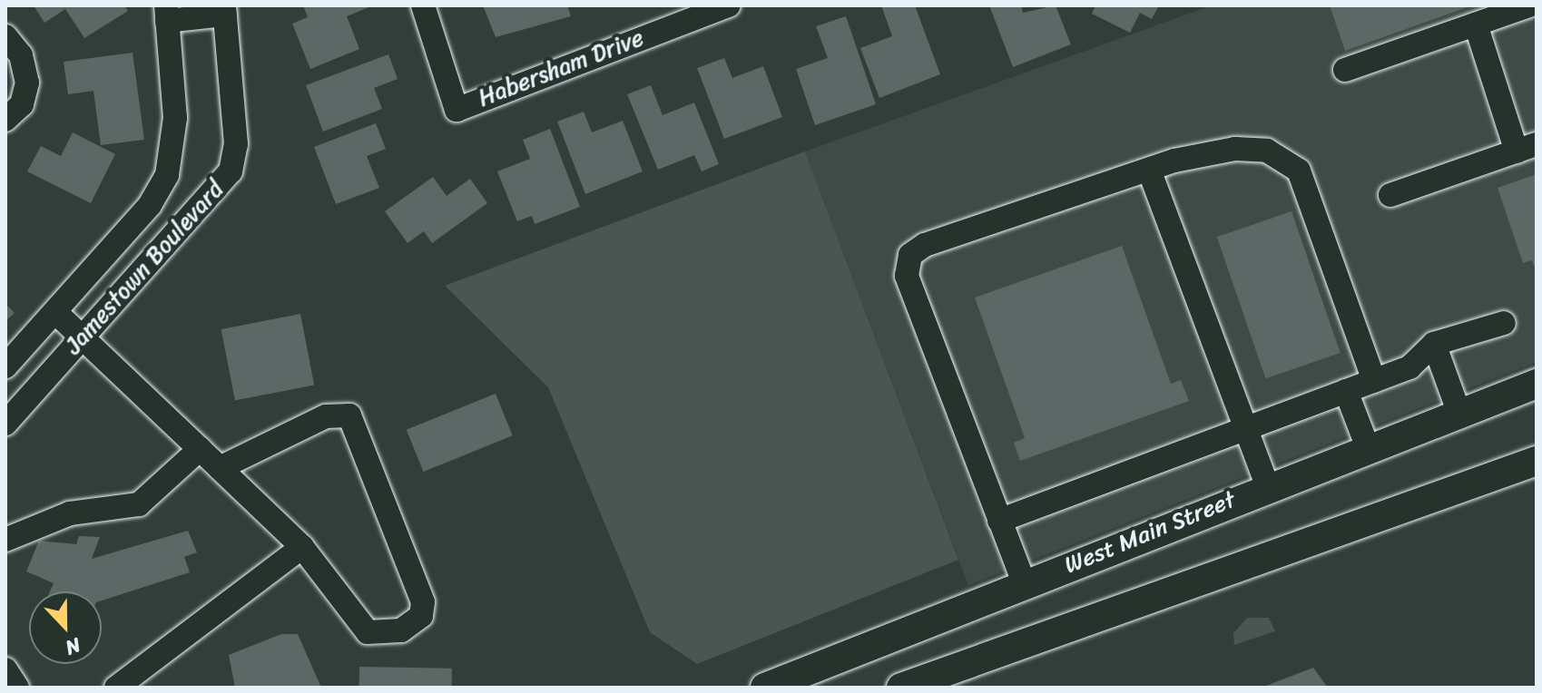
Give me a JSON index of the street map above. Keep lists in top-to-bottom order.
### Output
{
  "streets": {
    "main road": ["West Main Street"],
    "street": ["Habersham Drive", "Jamestown Boulevard"]
  },
  "north": "bottom"
}
